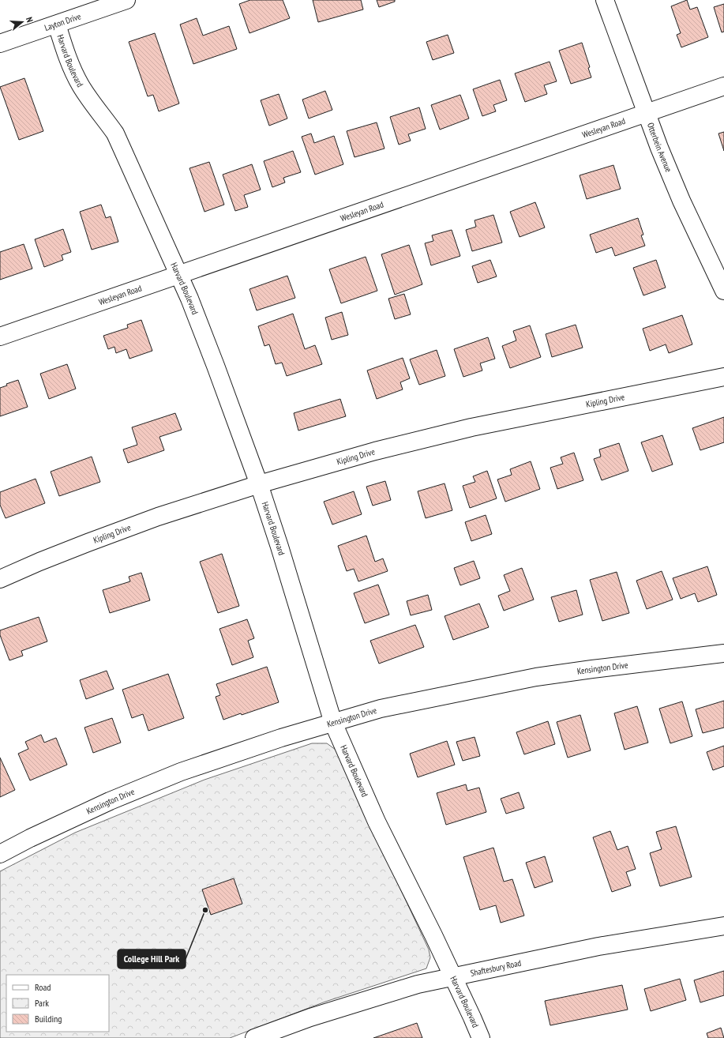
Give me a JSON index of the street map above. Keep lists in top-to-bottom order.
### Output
{
  "streets": {
    "street": [
      "Layton Drive",
      "Harvard Boulevard",
      "Wesleyan Road",
      "Otterbein Avenue",
      "Kipling Drive",
      "Kensington Drive",
      "Shaftesbury Road"
    ]
  },
  "crossings": [
    ["Layton Drive", "Harvard Boulevard"],
    ["Harvard Boulevard", "Wesleyan Road"],
    ["Harvard Boulevard", "Kipling Drive"],
    ["Harvard Boulevard", "Kensington Drive"],
    ["Harvard Boulevard", "Shaftesbury Road"],
    ["Wesleyan Road", "Otterbein Avenue"]
  ],
  "places": ["College Hill Park"],
  "legend": ["Road", "Park", "Building"],
  "north": "right"
}
